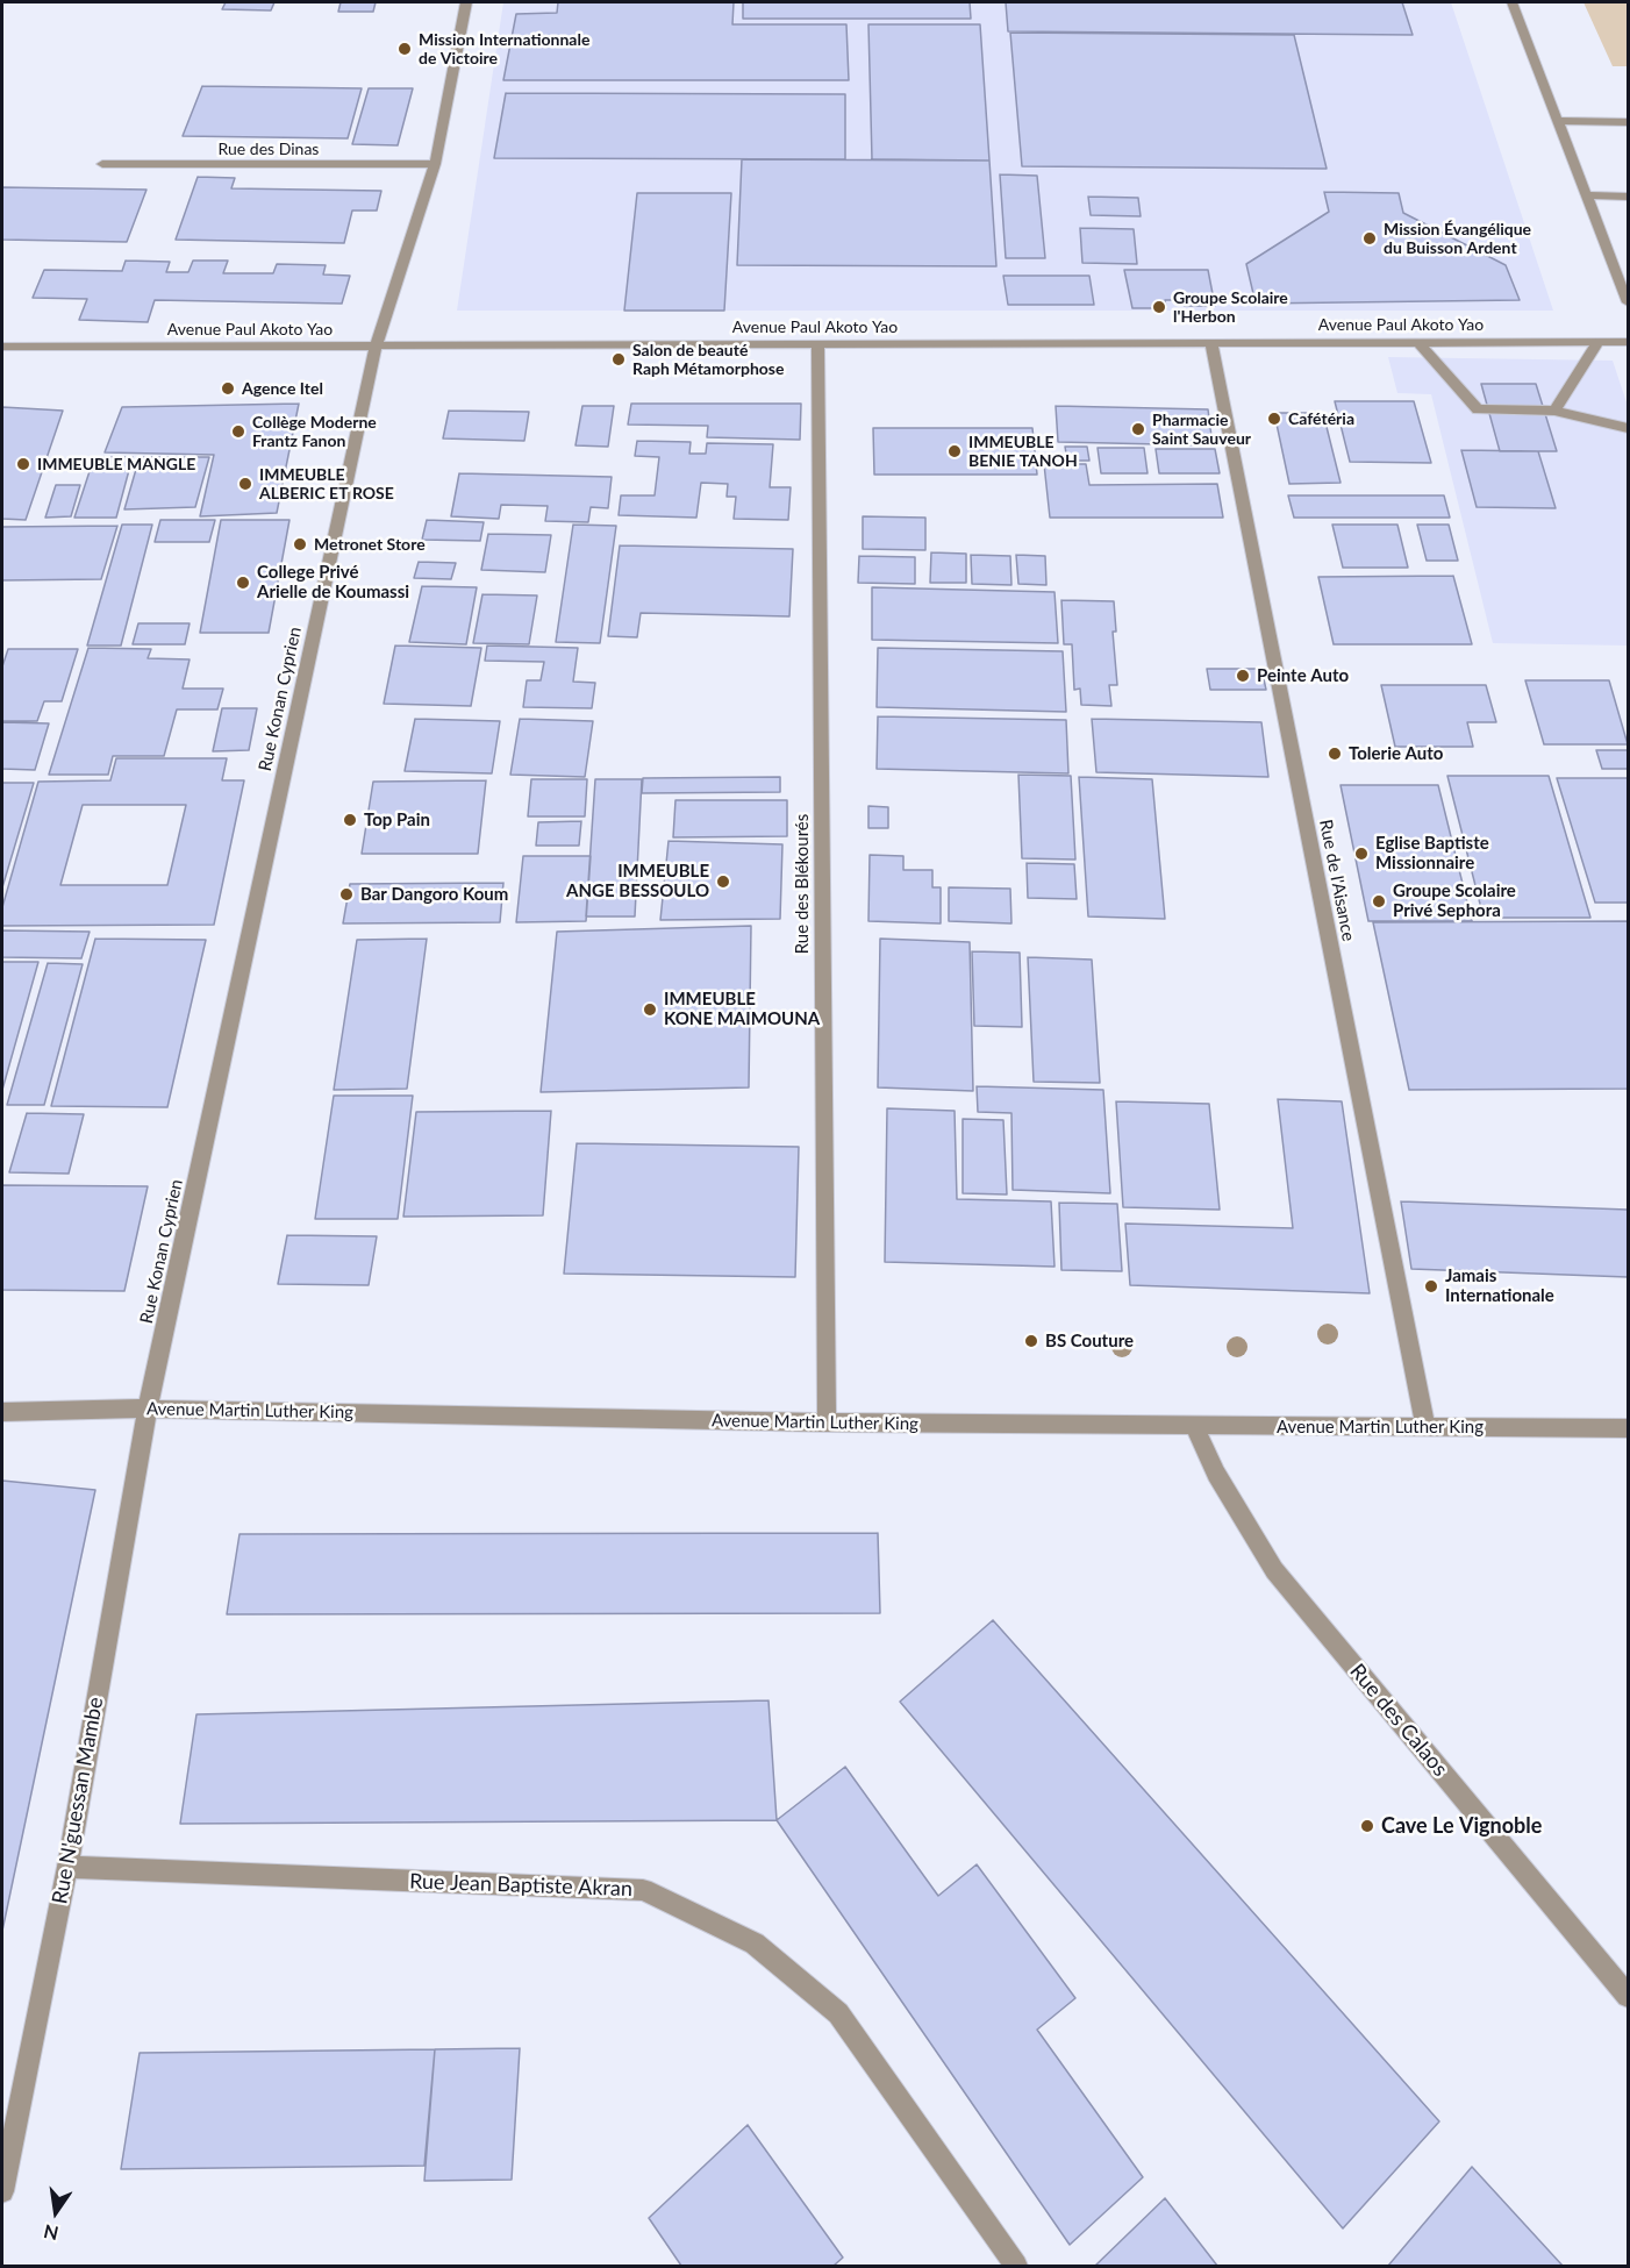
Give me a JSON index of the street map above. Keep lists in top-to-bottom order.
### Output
{
  "streets": {
    "street": [
      "Rue des Dinas",
      "Avenue Paul Akoto Yao",
      "Rue Konan Cyprien",
      "Rue de l'Aisance",
      "Rue des Blékourés",
      "Avenue Martin Luther King",
      "Rue des Calaos",
      "Rue N'guessan Mambe",
      "Rue Jean Baptiste Akran"
    ]
  },
  "crossings": [
    ["Rue des Dinas", "Rue Konan Cyprien"],
    ["Avenue Paul Akoto Yao", "Rue Konan Cyprien"],
    ["Avenue Paul Akoto Yao", "Rue de l'Aisance"],
    ["Avenue Paul Akoto Yao", "Rue des Blékourés"],
    ["Rue Konan Cyprien", "Avenue Martin Luther King"],
    ["Rue Konan Cyprien", "Rue N'guessan Mambe"],
    ["Rue de l'Aisance", "Avenue Martin Luther King"],
    ["Rue des Blékourés", "Avenue Martin Luther King"],
    ["Avenue Martin Luther King", "Rue des Calaos"],
    ["Avenue Martin Luther King", "Rue N'guessan Mambe"],
    ["Rue N'guessan Mambe", "Rue Jean Baptiste Akran"]
  ],
  "places": [
    "Mission Internationnale de Victoire",
    "Mission Évangélique du Buisson Ardent",
    "Groupe Scolaire l'Herbon",
    "Salon de beauté Raph Métamorphose",
    "Agence Itel",
    "Cafétéria",
    "Pharmacie Saint Sauveur",
    "Collège Moderne Frantz Fanon",
    "IMMEUBLE BENIE TANOH",
    "IMMEUBLE MANGLE",
    "IMMEUBLE ALBERIC ET ROSE",
    "Metronet Store",
    "College Privé Arielle de Koumassi",
    "Peinte Auto",
    "Tolerie Auto",
    "Top Pain",
    "Eglise Baptiste Missionnaire",
    "IMMEUBLE ANGE BESSOULO",
    "Bar Dangoro Koum",
    "Groupe Scolaire Privé Sephora",
    "IMMEUBLE KONE MAIMOUNA",
    "Jamais Internationale",
    "BS Couture",
    "Cave Le Vignoble"
  ],
  "north": "bottom"
}
